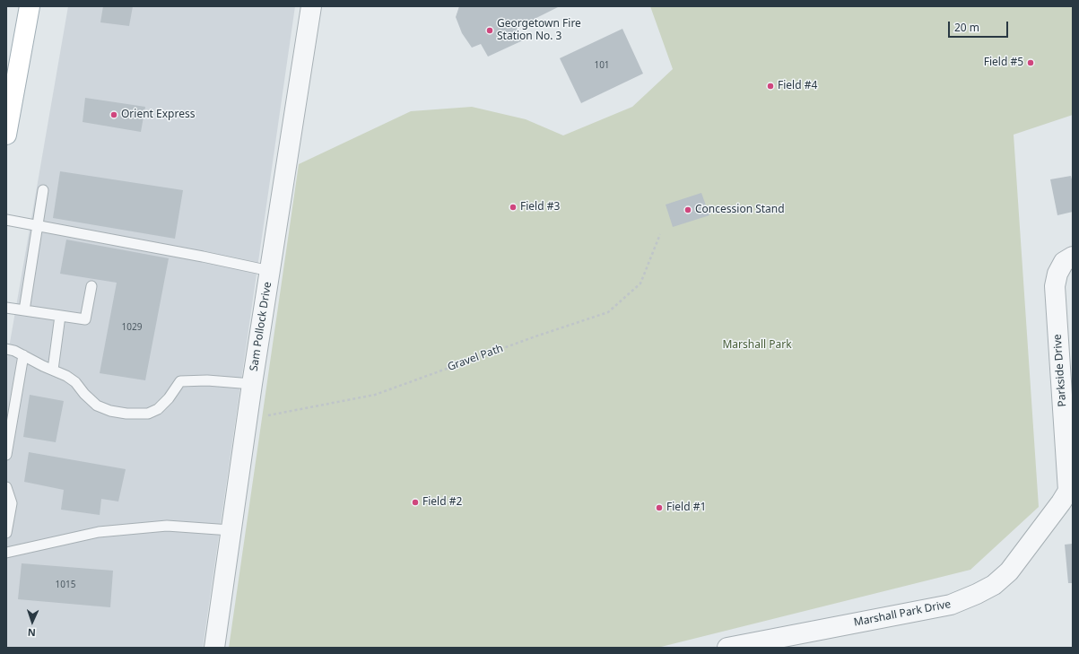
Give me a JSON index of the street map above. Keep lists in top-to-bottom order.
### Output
{
  "streets": {
    "street": ["Sam Pollock Drive", "Parkside Drive", "Marshall Park Drive"],
    "path": ["Gravel Path"]
  },
  "crossings": [
    ["Sam Pollock Drive", "Gravel Path"],
    ["Parkside Drive", "Marshall Park Drive"]
  ],
  "parks": ["Marshall Park"],
  "places": [
    "Georgetown Fire Station No. 3",
    "Field #5",
    "Field #4",
    "Orient Express",
    "Field #3",
    "Concession Stand",
    "Field #2",
    "Field #1"
  ],
  "house_numbers": ["101", "1029", "1015"],
  "scale_bar": "20 m",
  "north": "bottom"
}
